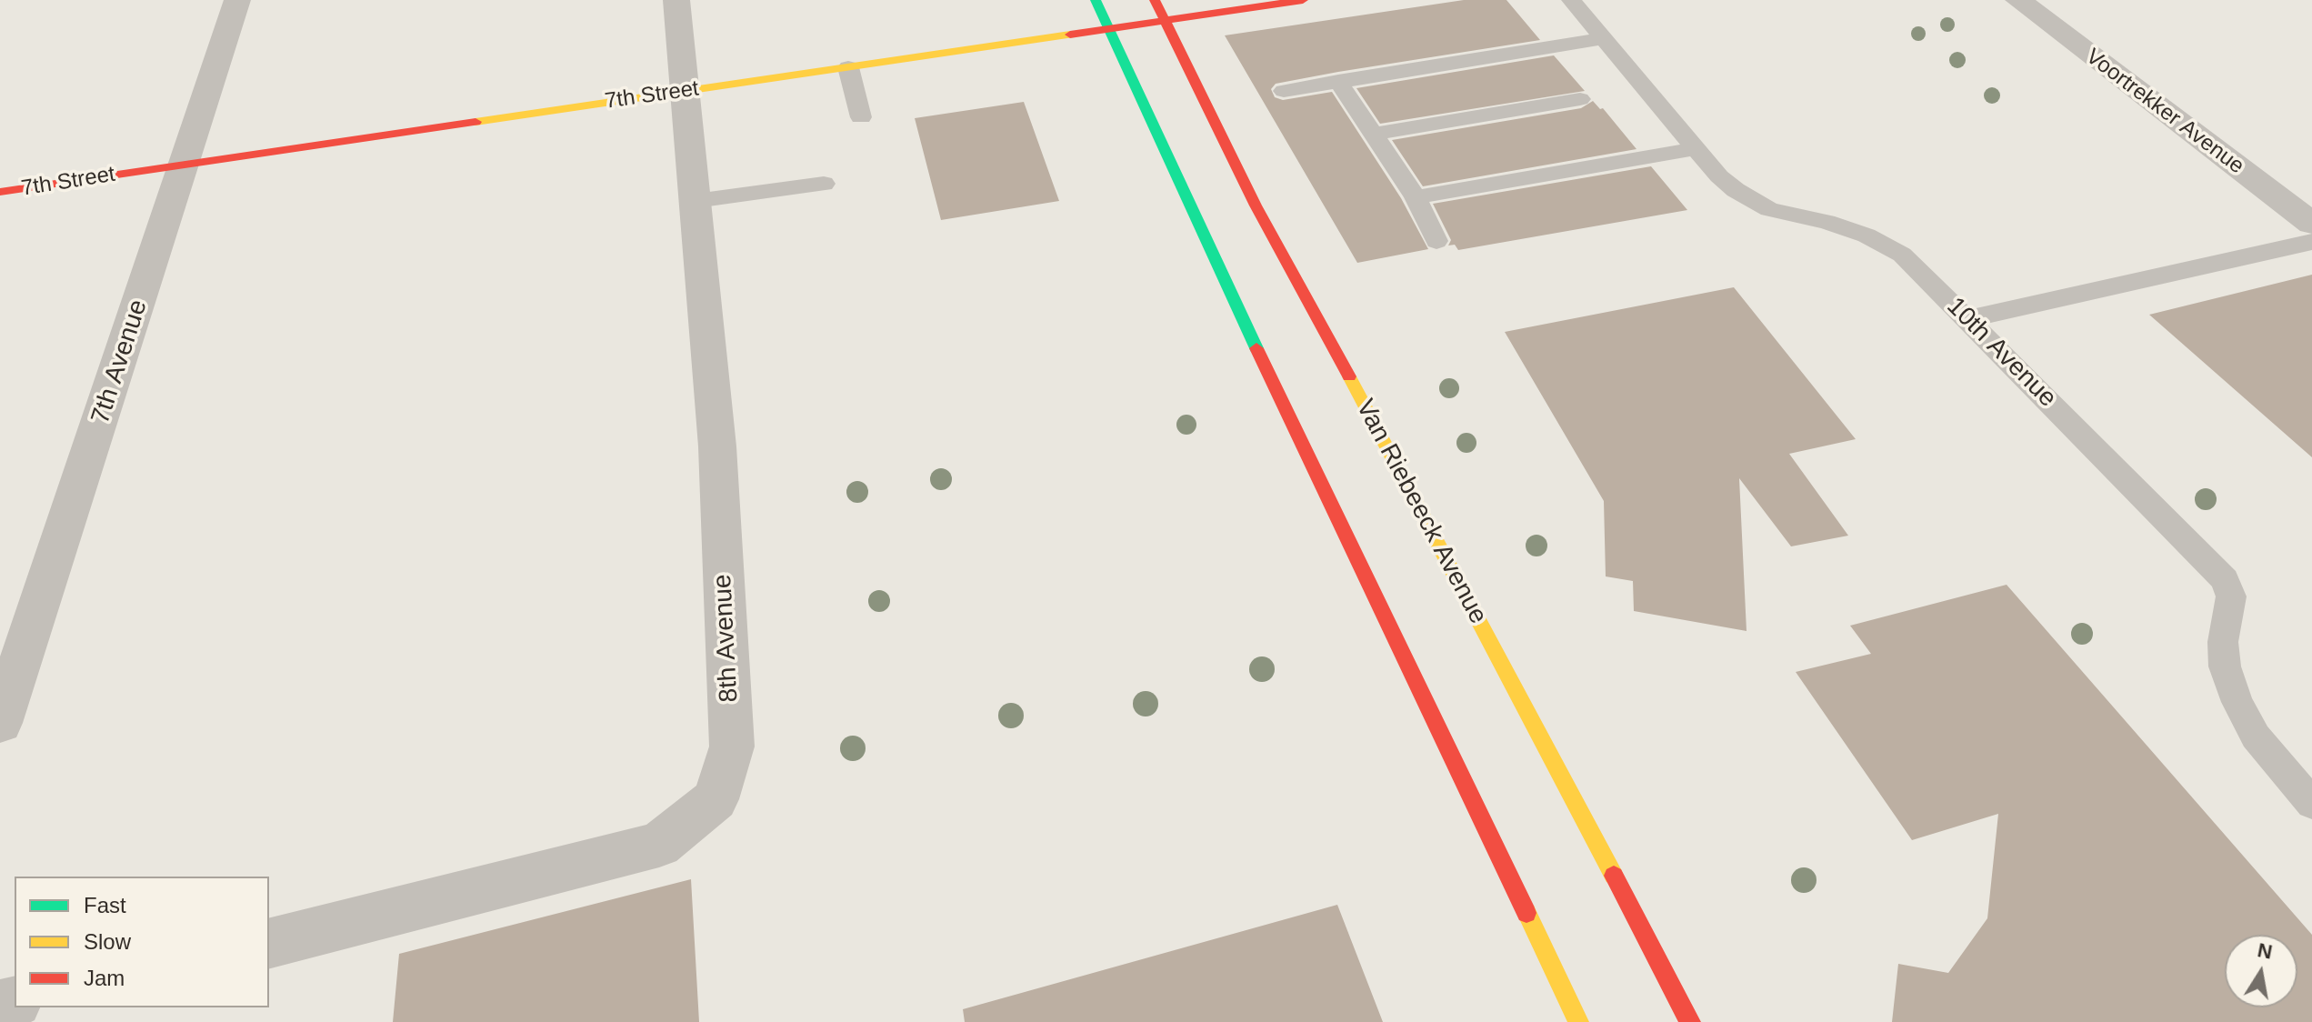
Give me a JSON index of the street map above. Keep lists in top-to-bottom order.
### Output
{
  "streets": {
    "main road": ["7th Street", "Van Riebeeck Avenue"],
    "street": ["Voortrekker Avenue", "7th Avenue", "8th Avenue"],
    "lane": ["10th Avenue"]
  },
  "crossings": [
    ["7th Street", "7th Avenue"],
    ["7th Street", "Van Riebeeck Avenue"],
    ["7th Street", "8th Avenue"]
  ],
  "legend": ["Fast", "Slow", "Jam"],
  "north": "top"
}
